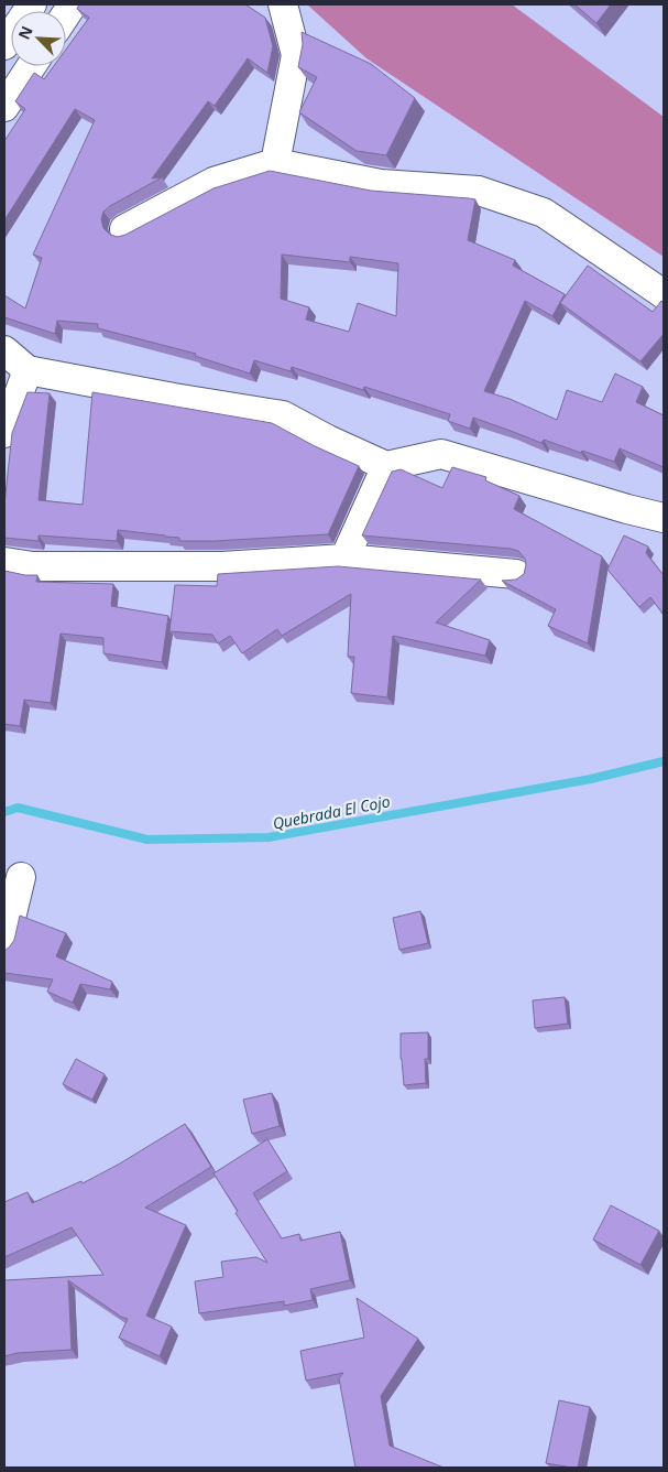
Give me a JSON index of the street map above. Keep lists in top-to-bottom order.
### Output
{
  "water": ["Quebrada El Cojo"],
  "north": "top left"
}
